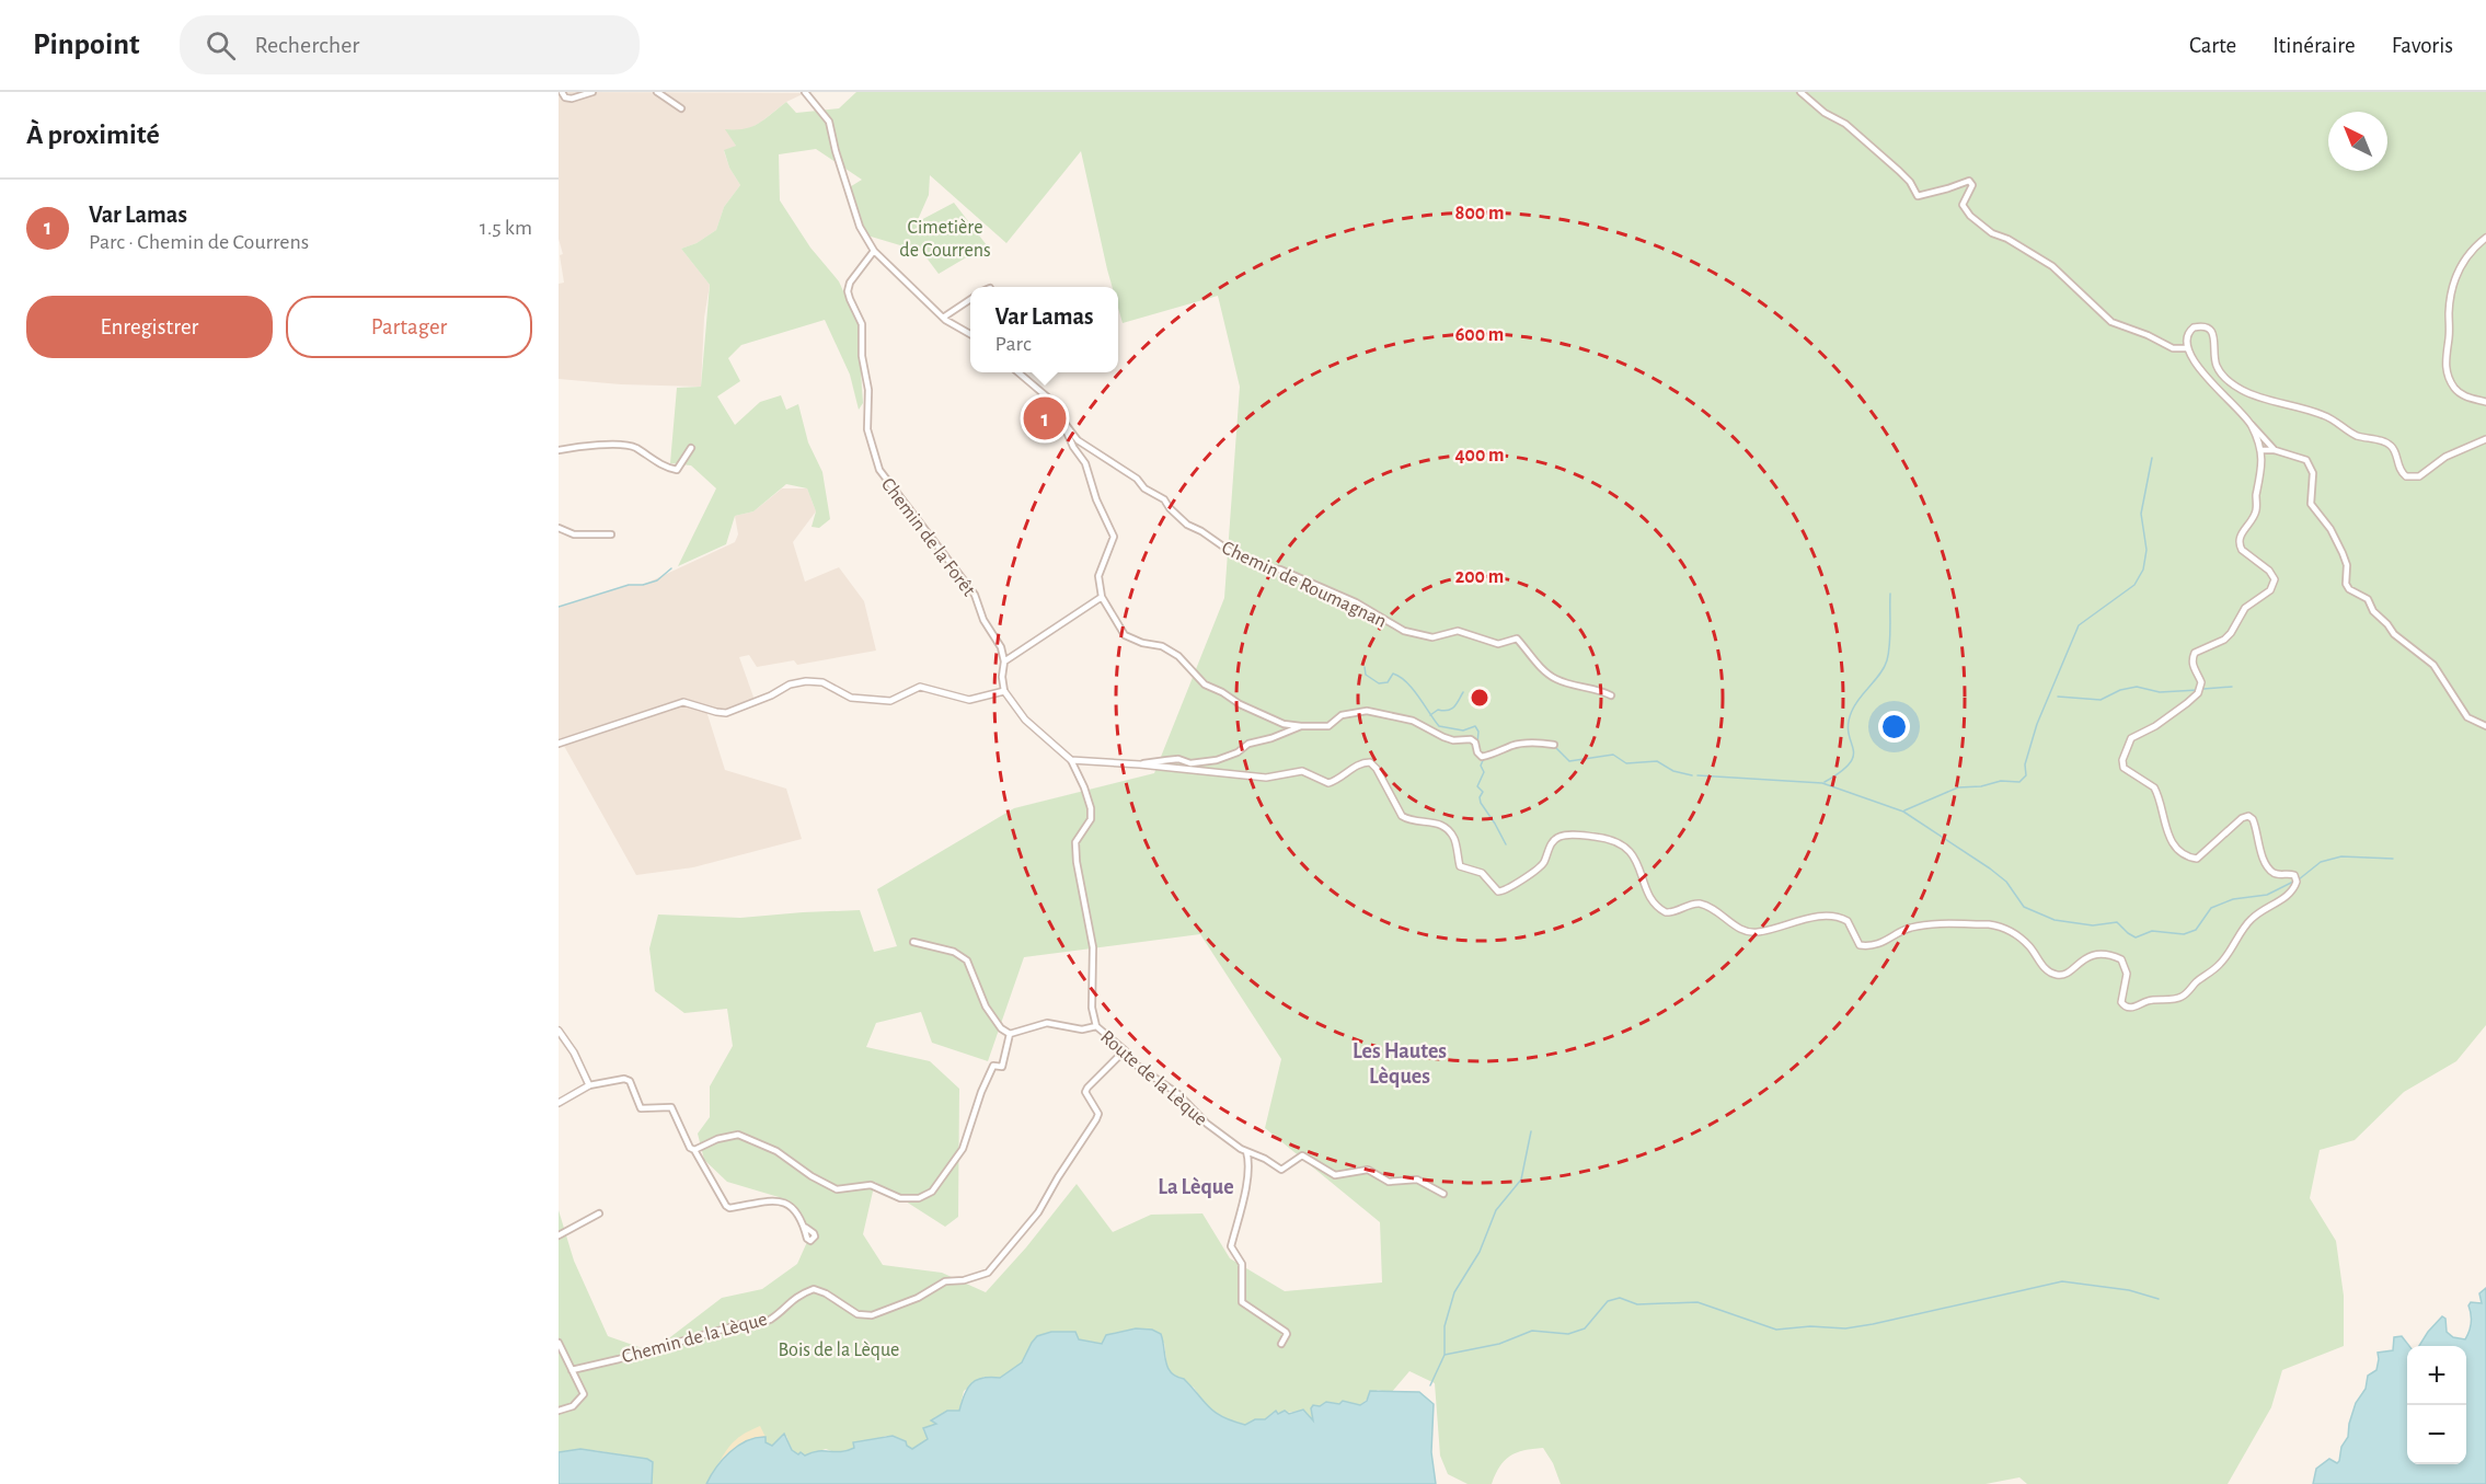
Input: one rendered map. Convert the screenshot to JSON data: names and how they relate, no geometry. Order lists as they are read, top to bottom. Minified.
{"streets":{"street":["Chemin de la Forêt","Chemin de Roumagnan","Route de la Lèque","Chemin de la Lèque"]},"crossings":[["Route de la Lèque","Chemin de la Lèque"]],"districts":["Les Hautes Lèques","La Lèque"],"parks":["Cimetière de Courrens","Bois de la Lèque"],"north":"top left","page":{"header":"Pinpoint","search":"Rechercher","nav":["Carte","Itinéraire","Favoris"],"heading":"À proximité","list":[{"mark":"1","name":"Var Lamas","note":"Parc · Chemin de Courrens","value":"1.5 km"}],"buttons":["Enregistrer","Partager"],"popup":["Var Lamas","Parc"],"pins":"1","map_buttons":["+","−"]},"rings":["800 m","600 m","400 m","200 m"]}
